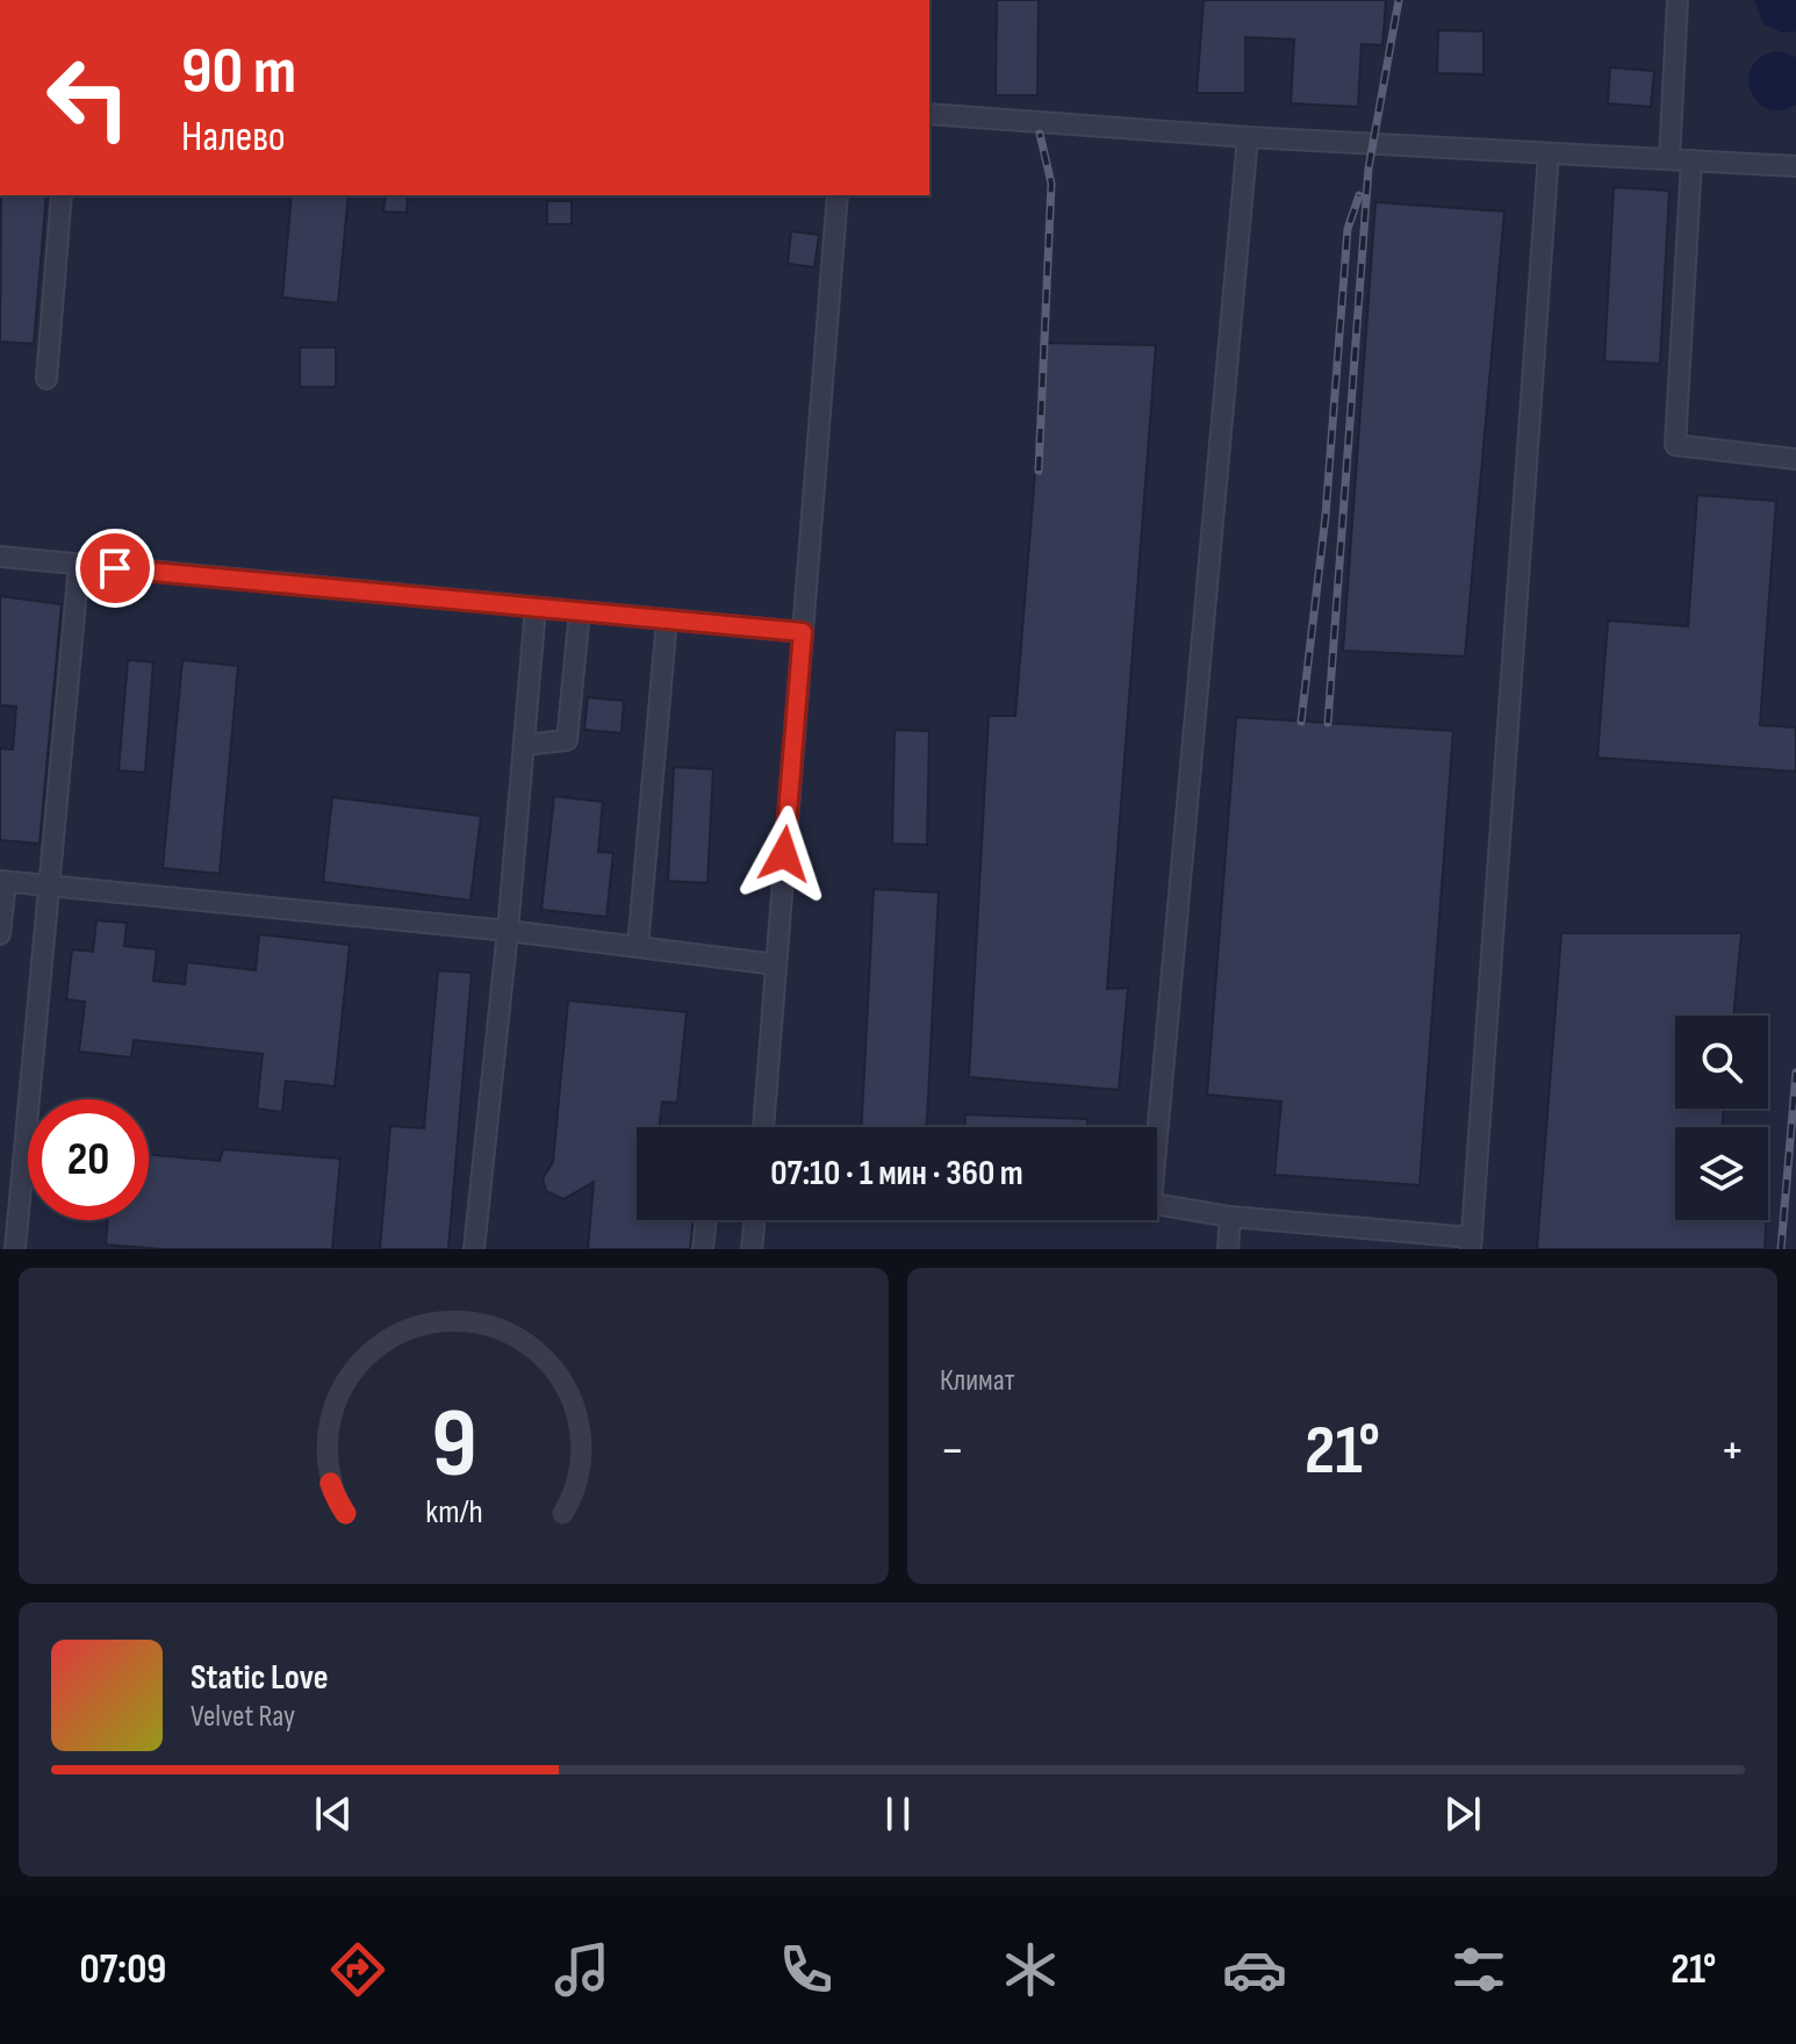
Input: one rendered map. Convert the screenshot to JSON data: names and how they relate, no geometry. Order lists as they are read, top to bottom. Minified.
{"page":{"turn":["90 m","Налево"],"limit":"20","trip":"07:10 · 1 мин · 360 m","tile":"Климат","heat":["−","21°","+"],"song":["Static Love","Velvet Ray"],"tabs":["07:09","21°"],"gauge":["9","km/h"]}}
